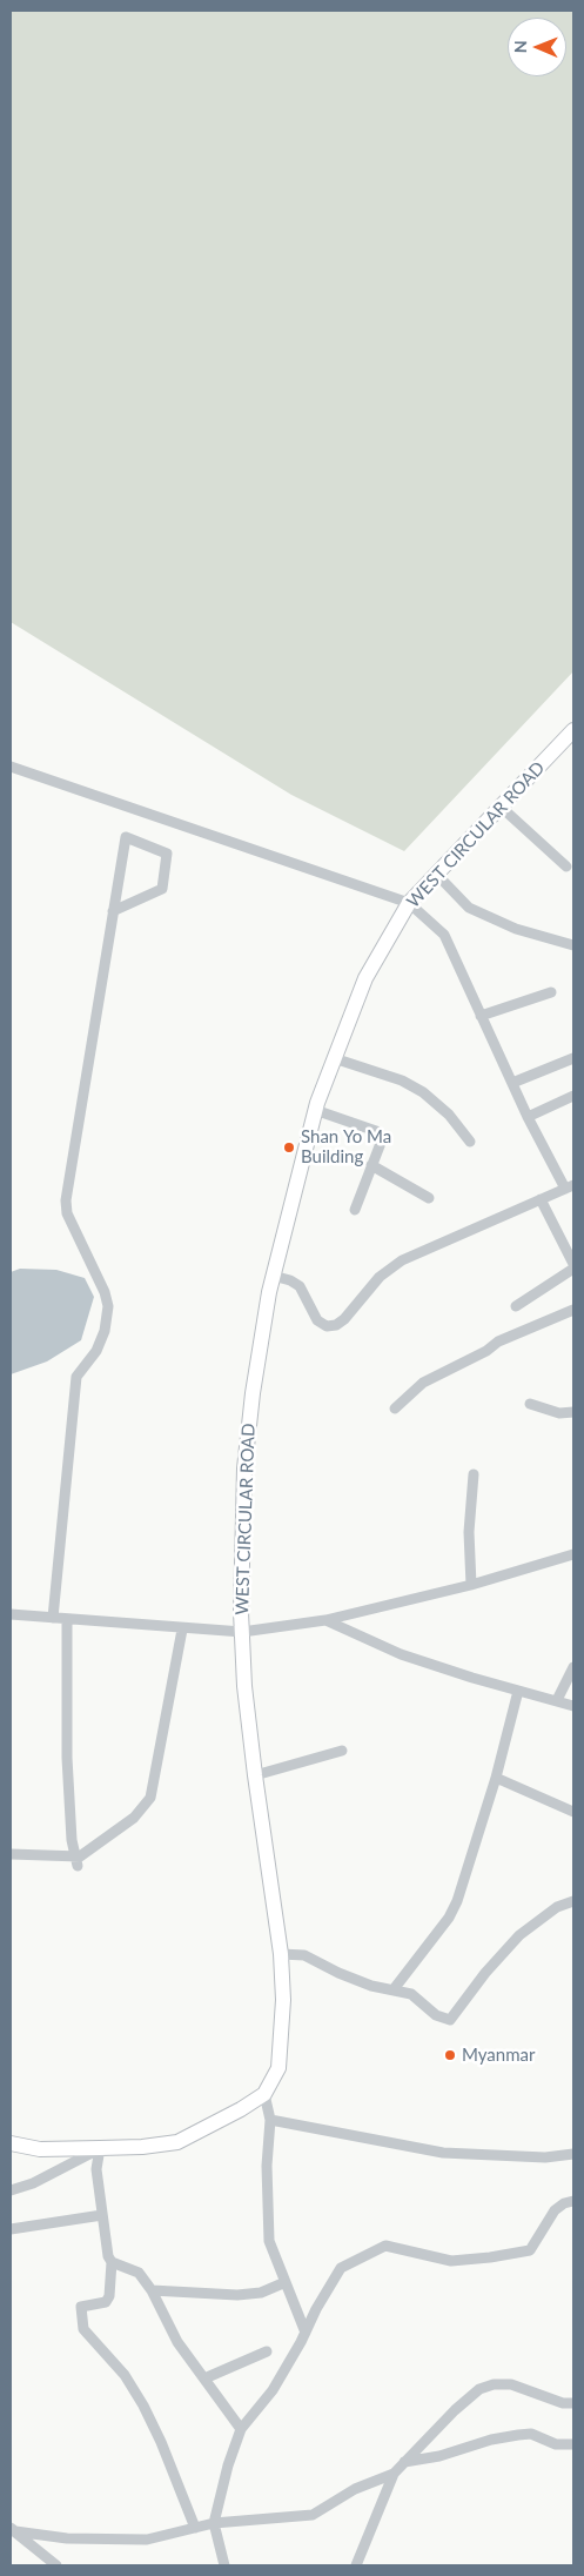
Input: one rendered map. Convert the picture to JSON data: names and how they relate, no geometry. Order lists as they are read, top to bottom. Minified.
{"streets":{"street":["WEST CIRCULAR ROAD"]},"places":["Shan Yo Ma Building","Myanmar"],"north":"left"}
